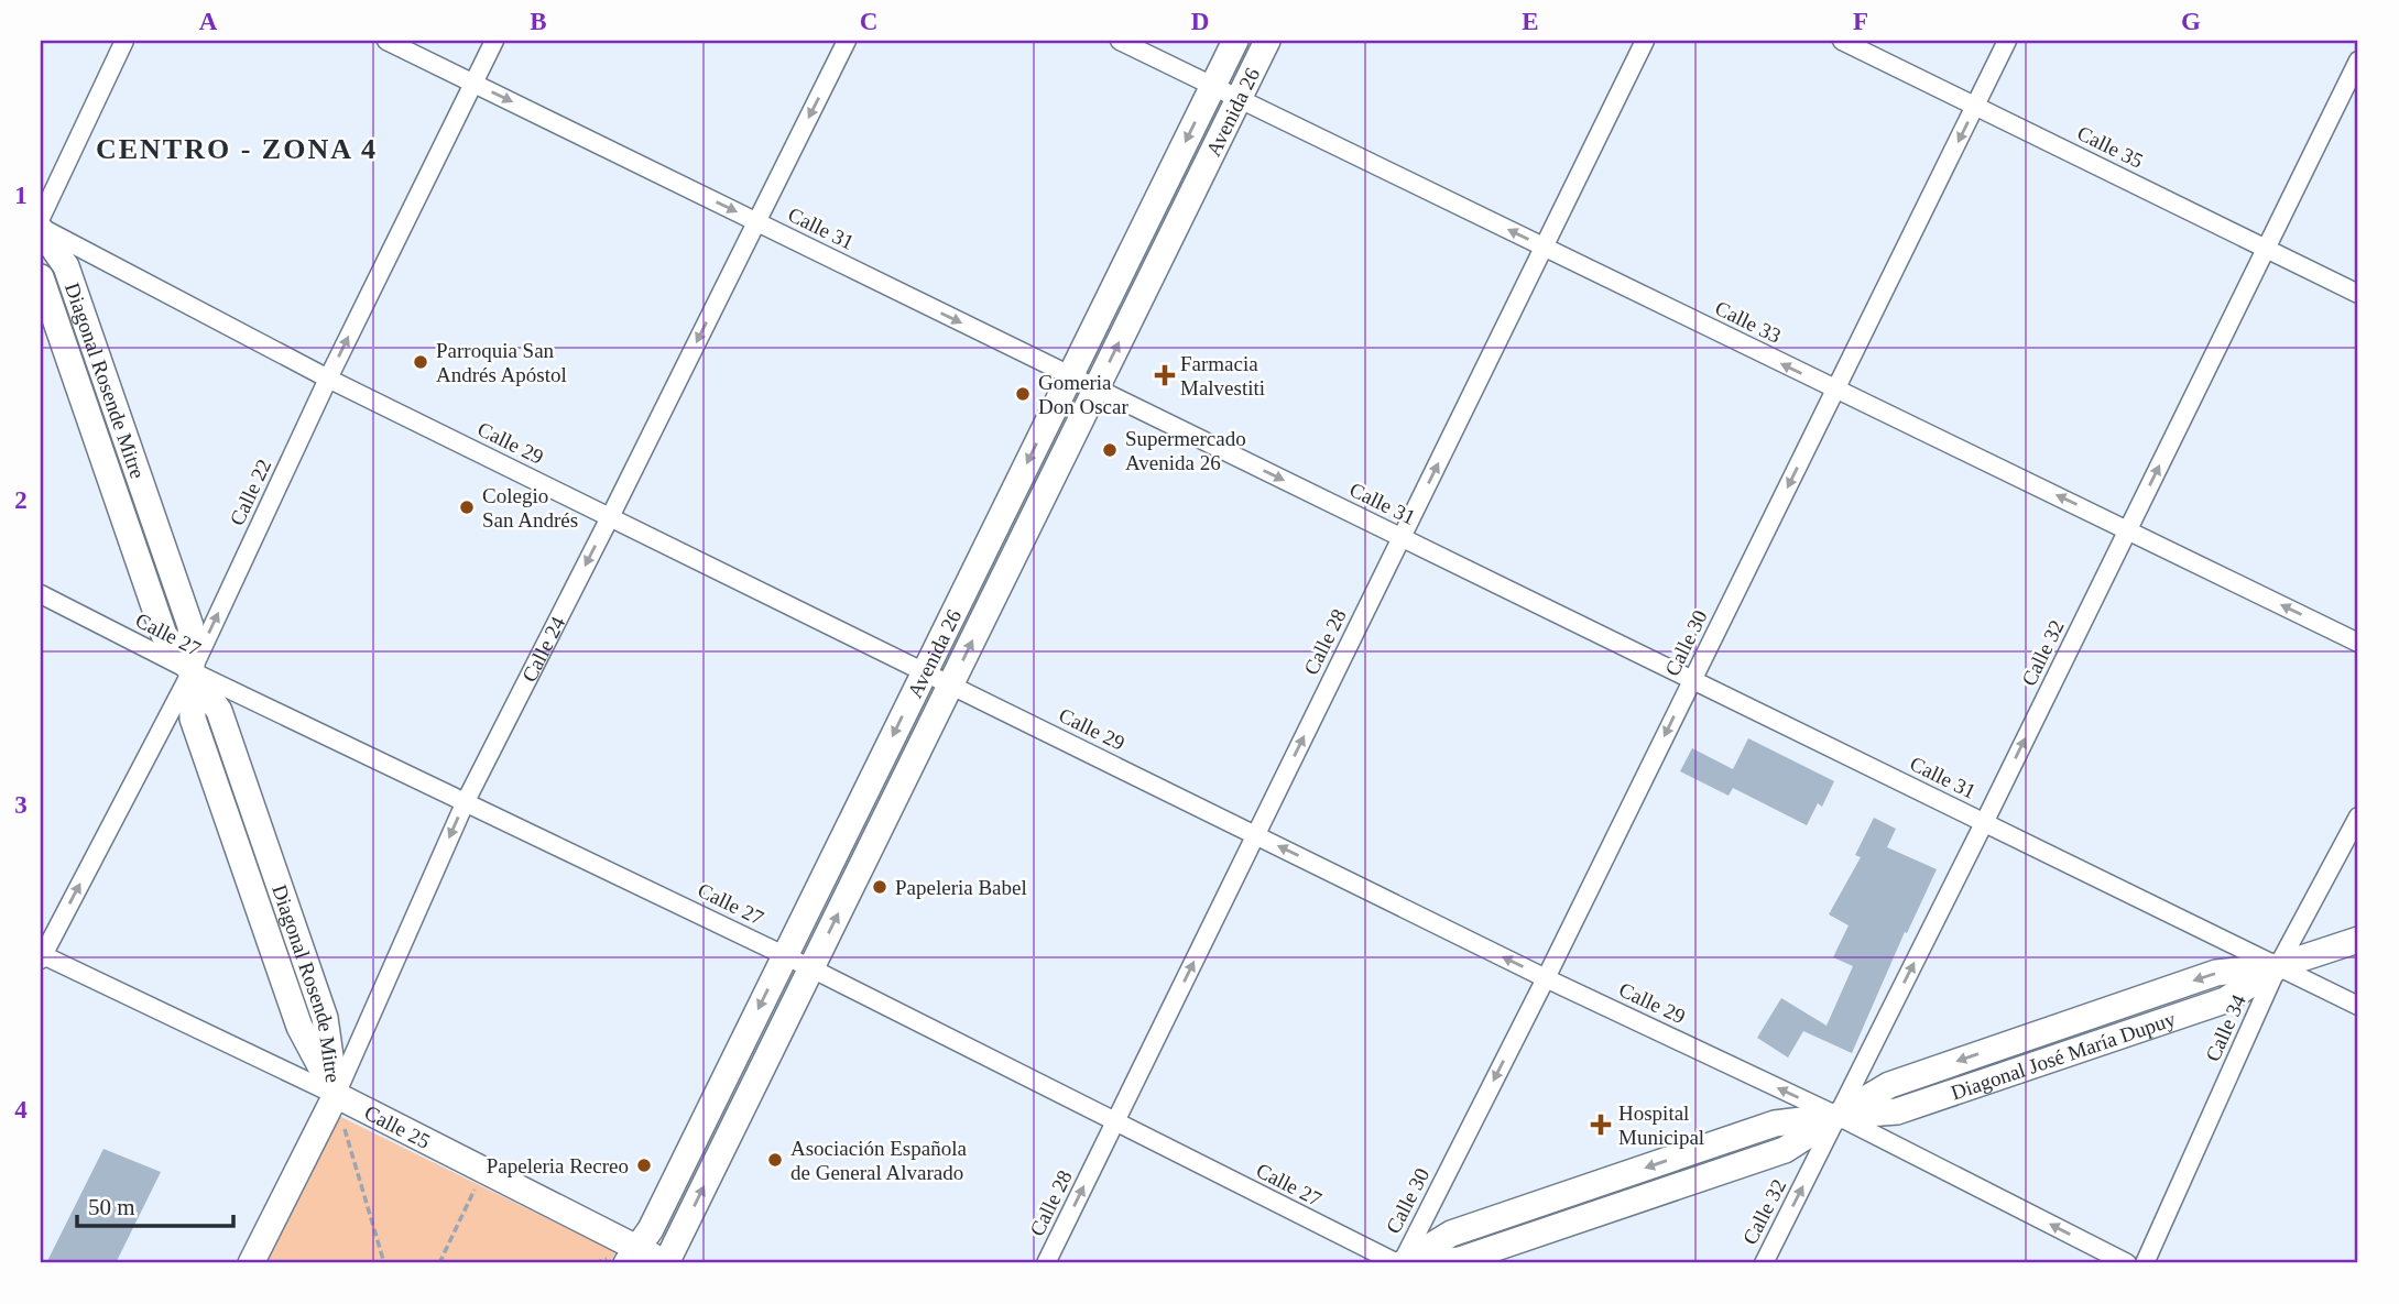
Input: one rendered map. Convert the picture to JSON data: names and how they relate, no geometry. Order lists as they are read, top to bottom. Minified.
{"streets":{"main road":["Avenida 26","Diagonal Rosende Mitre","Calle 24","Diagonal José María Dupuy","Calle 25"],"street":["Calle 35","Calle 31","Calle 33","Calle 29","Calle 22","Calle 27","Calle 28","Calle 30","Calle 32","Calle 34"]},"crossings":[["Avenida 26","Calle 31"],["Avenida 26","Calle 33"],["Avenida 26","Calle 29"],["Avenida 26","Calle 27"],["Avenida 26","Calle 25"],["Calle 35","Calle 30"],["Calle 35","Calle 32"],["Calle 31","Calle 22"],["Calle 31","Calle 28"],["Calle 31","Calle 30"],["Calle 31","Calle 24"],["Calle 31","Calle 32"],["Calle 31","Calle 34"],["Calle 31","Diagonal José María Dupuy"],["Calle 33","Calle 28"],["Calle 33","Calle 30"],["Calle 33","Calle 32"],["Diagonal Rosende Mitre","Calle 29"],["Diagonal Rosende Mitre","Calle 22"],["Diagonal Rosende Mitre","Calle 27"],["Diagonal Rosende Mitre","Calle 24"],["Diagonal Rosende Mitre","Calle 25"],["Calle 29","Calle 22"],["Calle 29","Calle 28"],["Calle 29","Calle 30"],["Calle 29","Calle 24"],["Calle 29","Calle 32"],["Calle 29","Diagonal José María Dupuy"],["Calle 22","Calle 27"],["Calle 22","Calle 25"],["Calle 27","Calle 28"],["Calle 27","Calle 30"],["Calle 27","Calle 24"],["Calle 27","Diagonal José María Dupuy"],["Calle 30","Diagonal José María Dupuy"],["Calle 24","Calle 25"],["Calle 32","Diagonal José María Dupuy"],["Calle 34","Diagonal José María Dupuy"]],"one_way":["Calle 31","Calle 33","Calle 29","Calle 22","Calle 28","Calle 30","Calle 24","Calle 32"],"districts":["CENTRO - ZONA 4"],"places":{"other":["Parroquia San Andrés Apóstol","Gomeria Don Oscar","Supermercado Avenida 26","Colegio San Andrés","Papeleria Babel","Asociación Española de General Alvarado","Papeleria Recreo"],"health":["Farmacia Malvestiti","Hospital Municipal"]},"scale_bar":"50 m","grid":{"columns":["A","B","C","D","E","F","G"],"rows":["1","2","3","4"]}}
